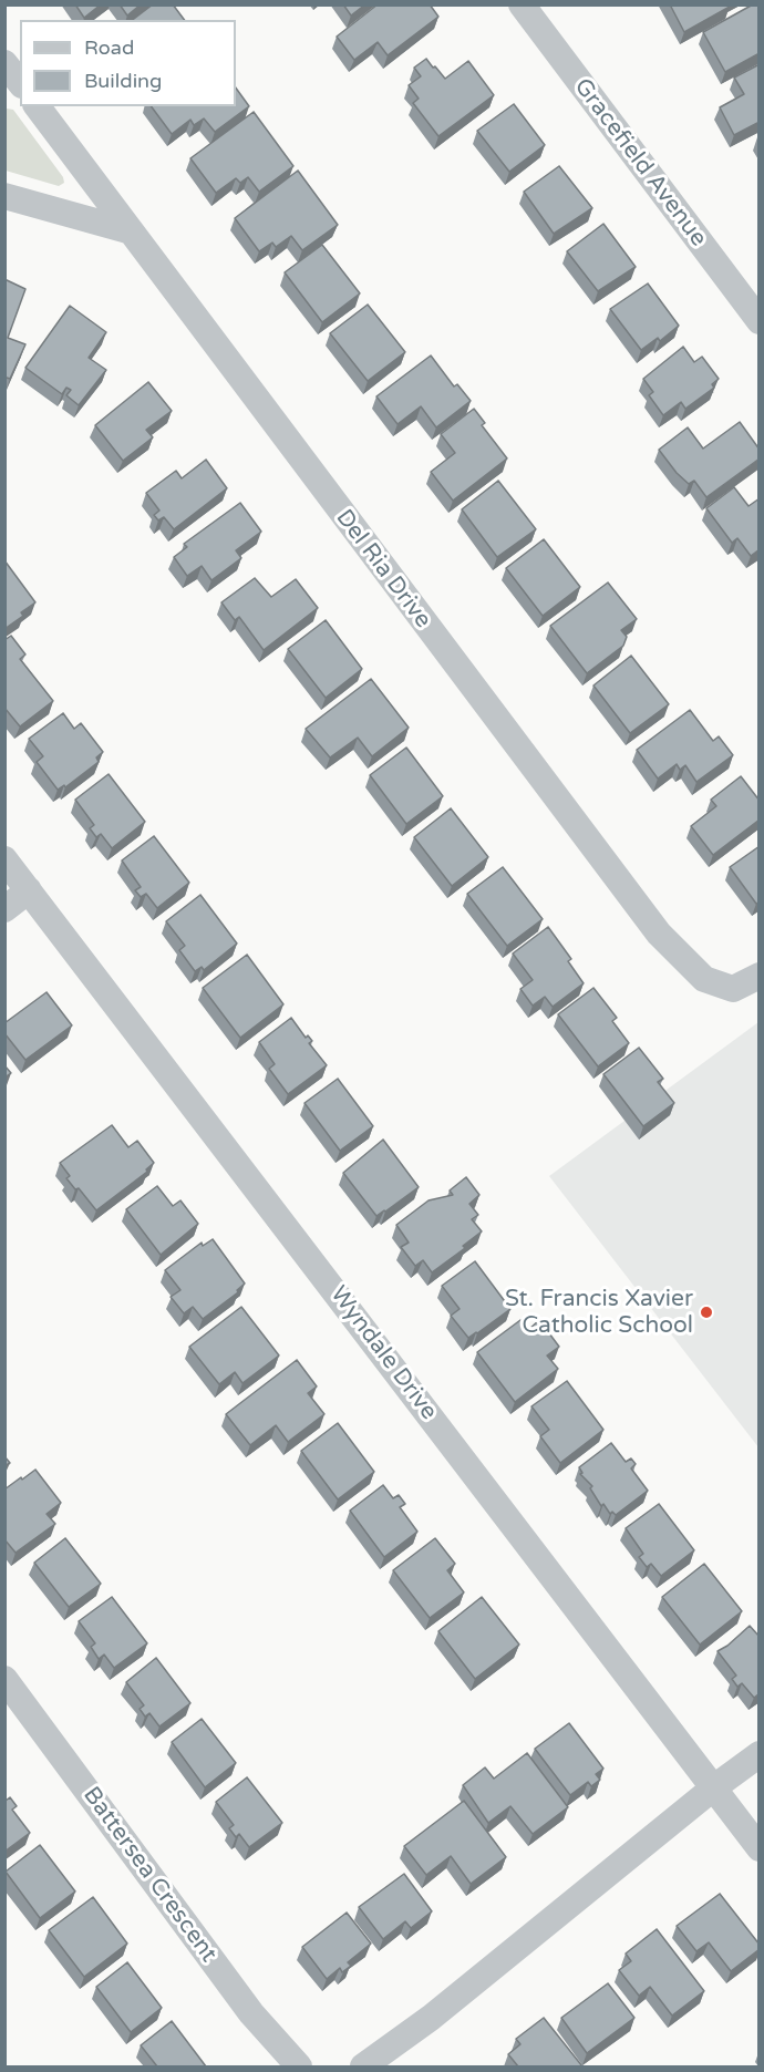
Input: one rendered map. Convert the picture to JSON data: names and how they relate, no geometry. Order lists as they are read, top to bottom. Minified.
{"streets":{"street":["Gracefield Avenue","Del Ria Drive","Wyndale Drive","Battersea Crescent"]},"places":["St. Francis Xavier Catholic School"],"legend":["Road","Building"]}
